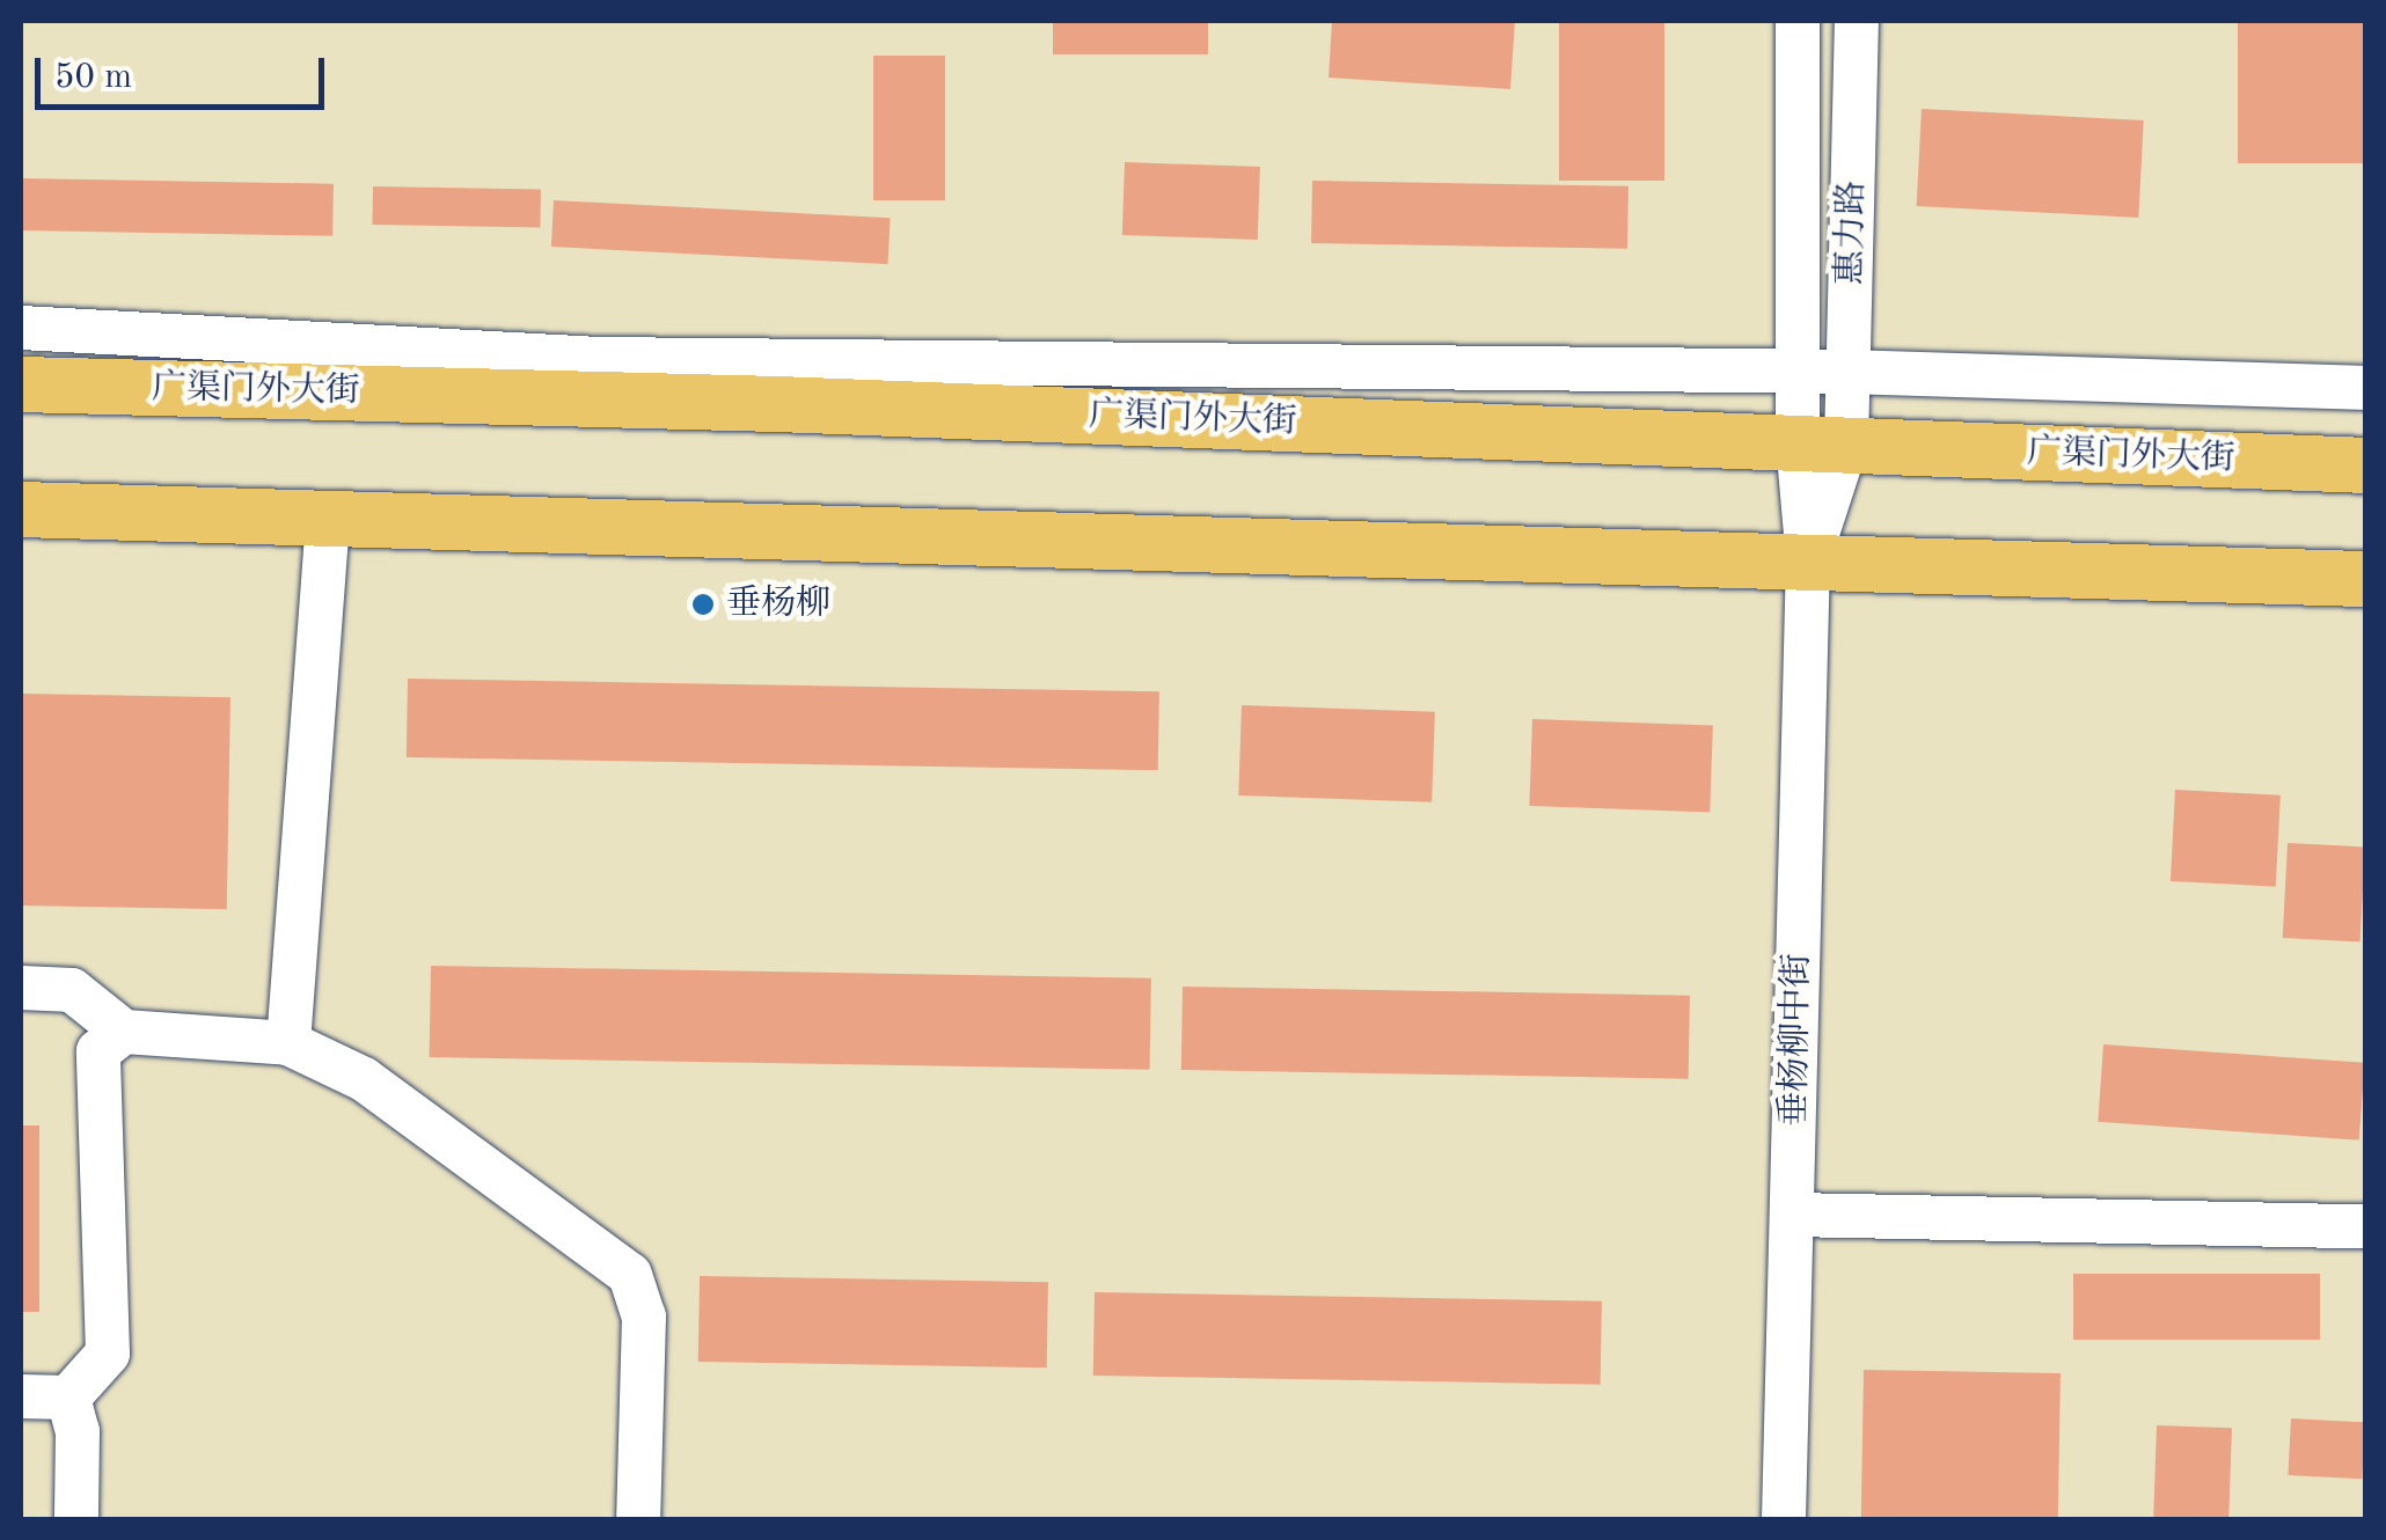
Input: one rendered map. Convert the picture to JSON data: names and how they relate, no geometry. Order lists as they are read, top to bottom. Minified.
{"streets":{"main road":["广渠门外大街"],"street":["惠力路","垂杨柳中街"]},"crossings":[["惠力路","广渠门外大街"],["惠力路","垂杨柳中街"],["广渠门外大街","垂杨柳中街"]],"places":["垂杨柳"],"scale_bar":"50 m"}
